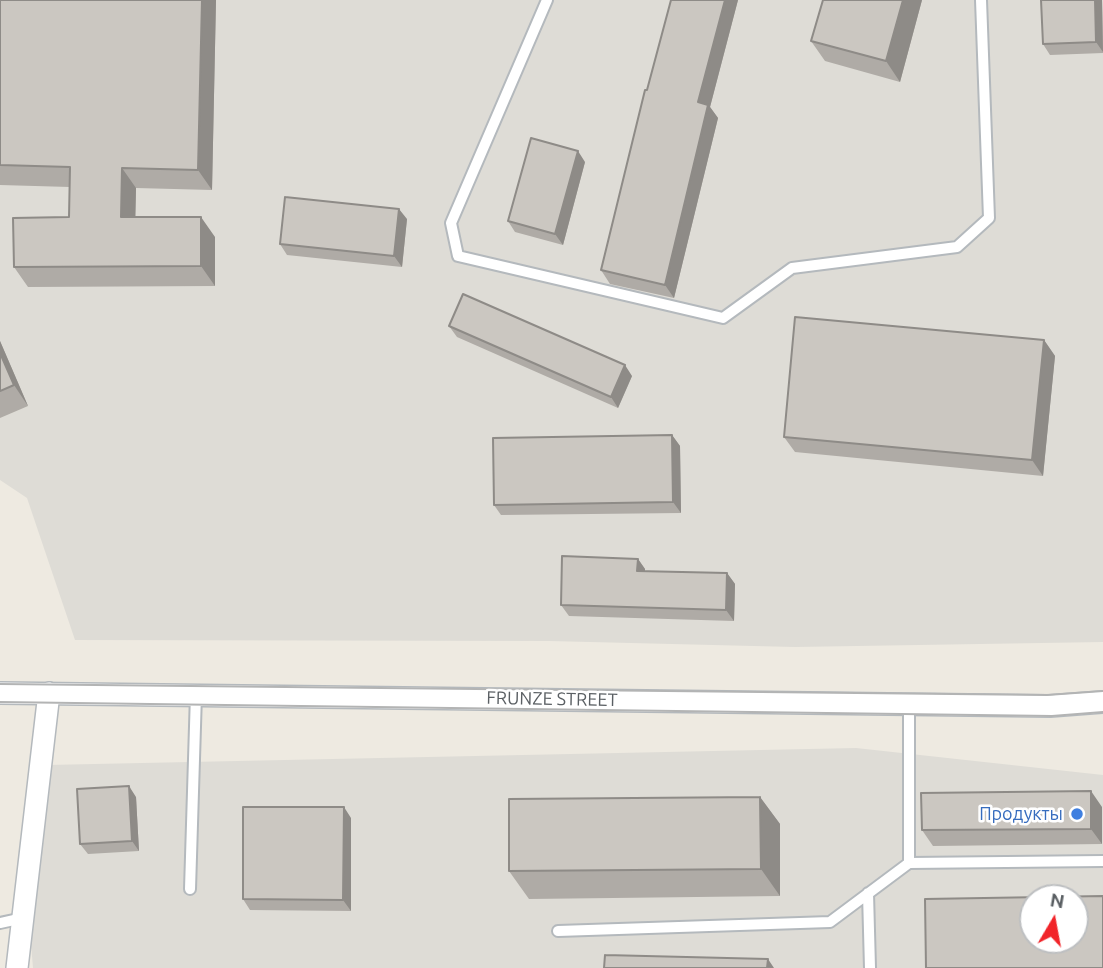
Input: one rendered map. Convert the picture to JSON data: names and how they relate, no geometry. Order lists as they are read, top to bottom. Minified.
{"streets":{"street":["FRUNZE STREET"]},"places":["Продукты"],"north":"top"}
